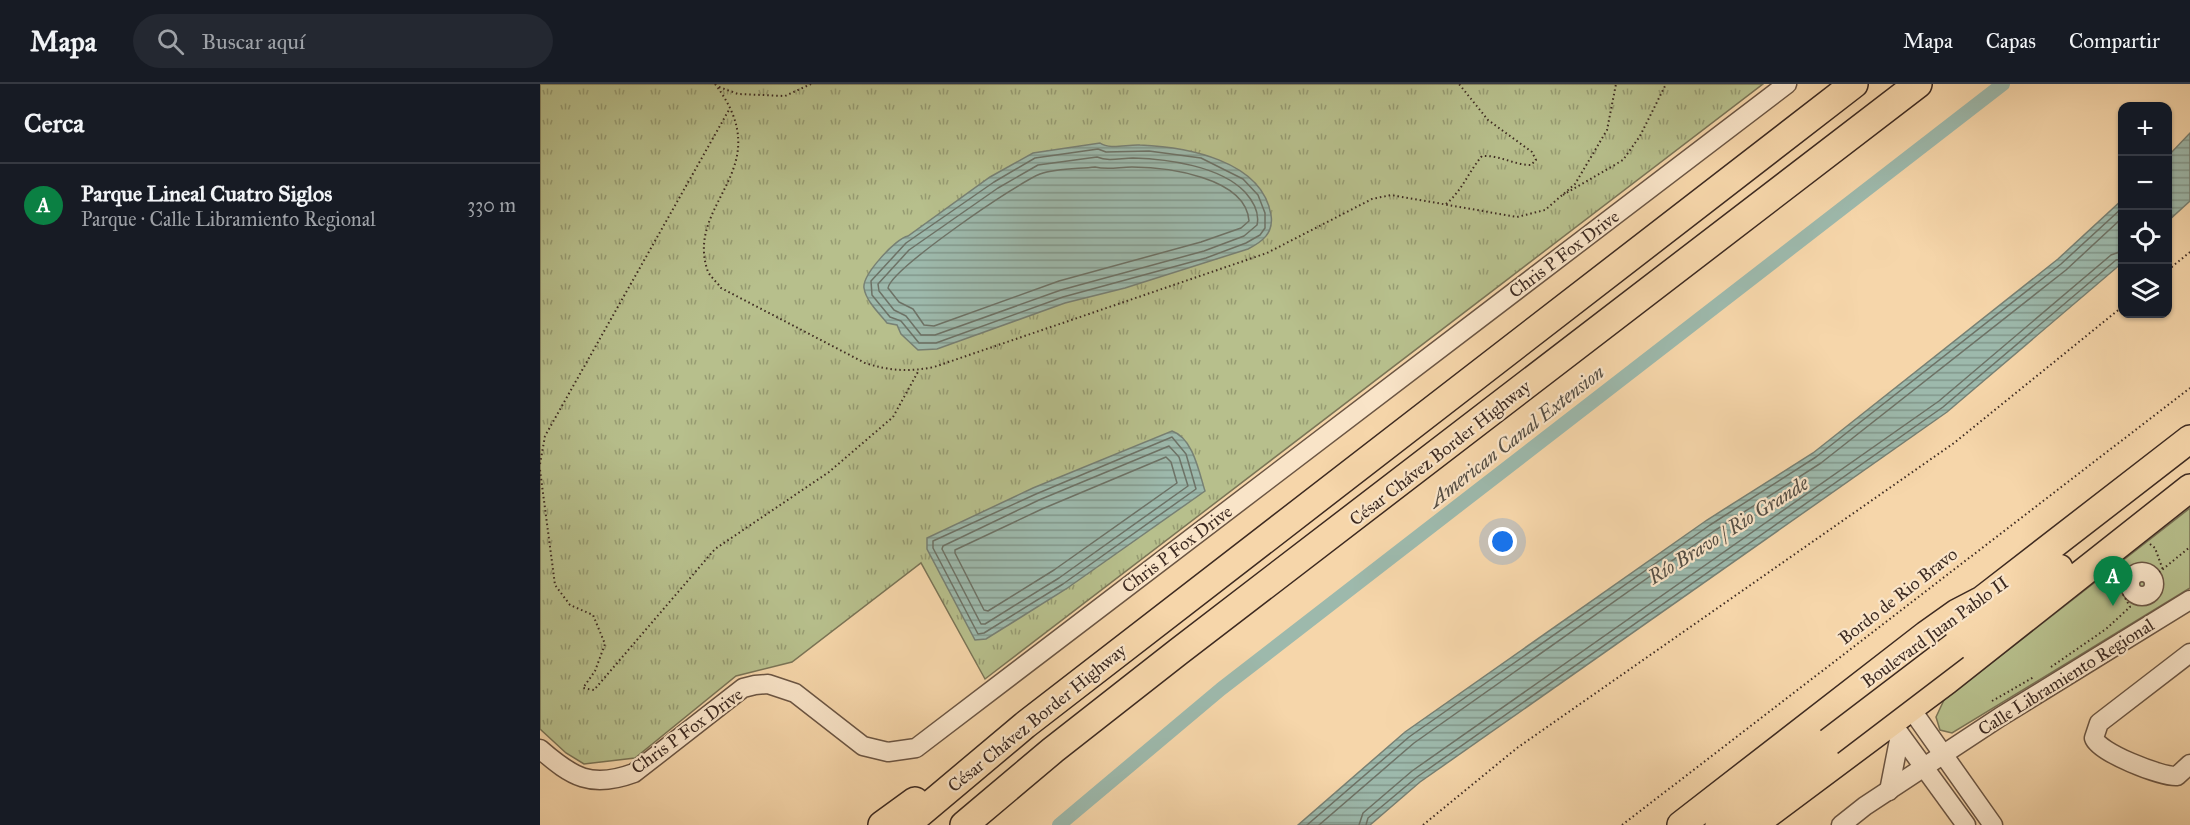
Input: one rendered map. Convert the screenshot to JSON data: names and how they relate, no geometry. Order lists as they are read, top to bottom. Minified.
{"streets":{"highway":["César Chávez Border Highway","Boulevard Juan Pablo II"],"street":["Chris P Fox Drive","Calle Libramiento Regional"],"path":["Bordo de Rio Bravo"]},"water":["American Canal Extension","Río Bravo / Rio Grande"],"page":{"header":"Mapa","search":"Buscar aquí","nav":["Mapa","Capas","Compartir"],"heading":"Cerca","map_buttons":["+","−"],"list":[{"mark":"A","name":"Parque Lineal Cuatro Siglos","note":"Parque · Calle Libramiento Regional","value":"330 m"}],"pins":"A"}}
